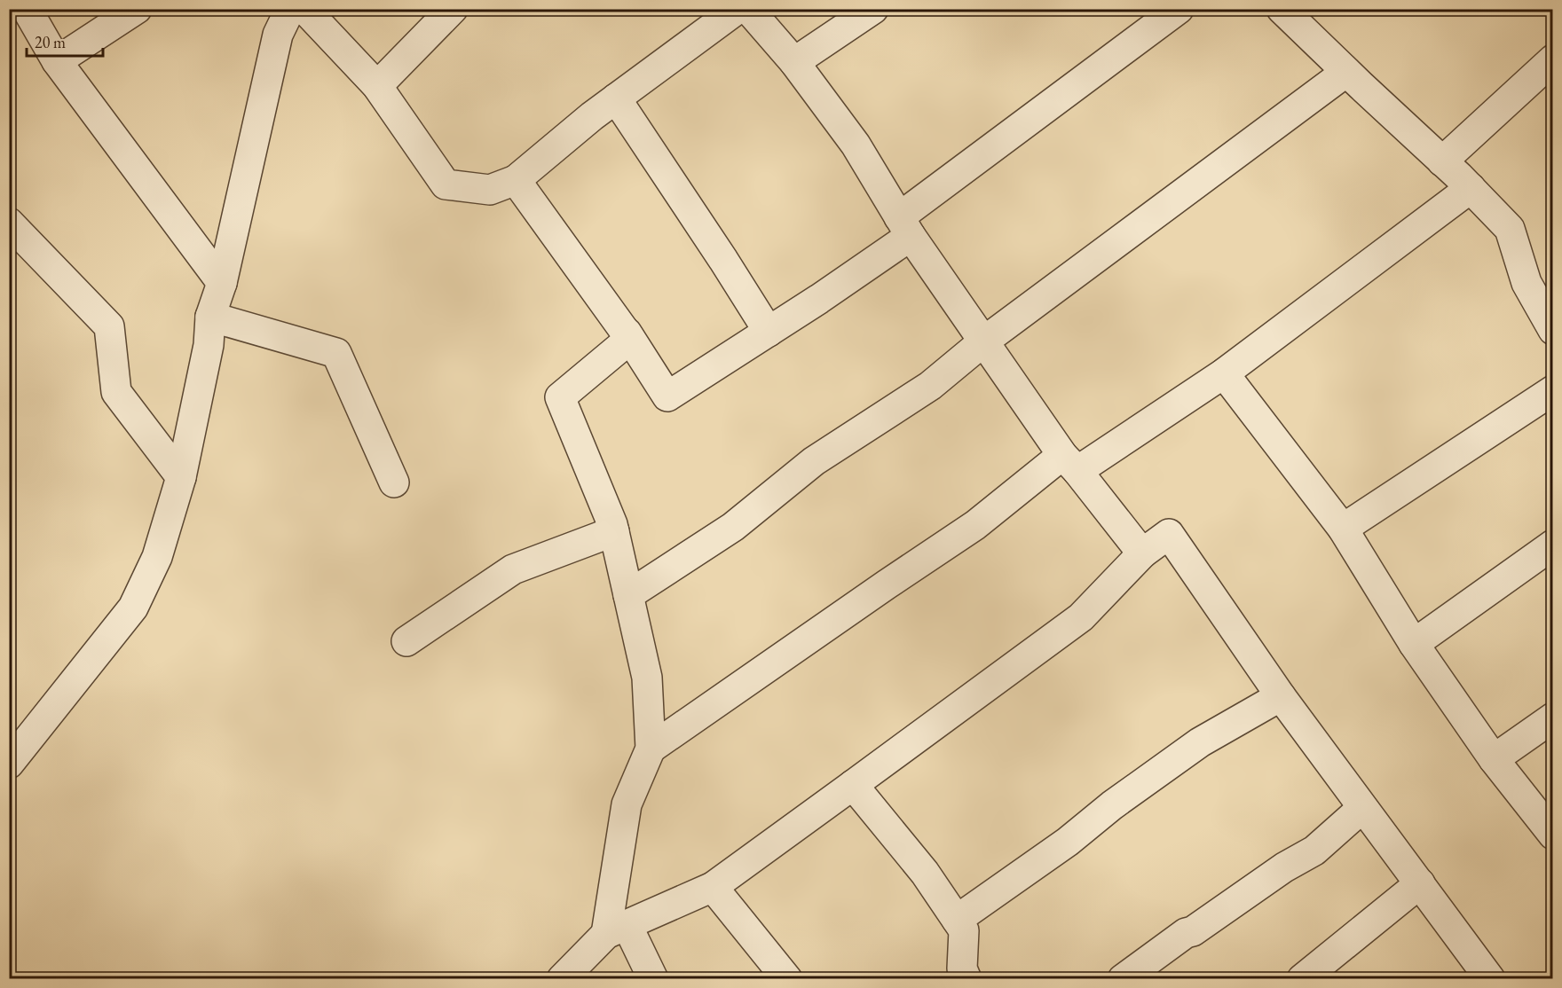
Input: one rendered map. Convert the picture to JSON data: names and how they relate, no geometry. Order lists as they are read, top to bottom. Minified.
{"scale_bar":"20 m"}
